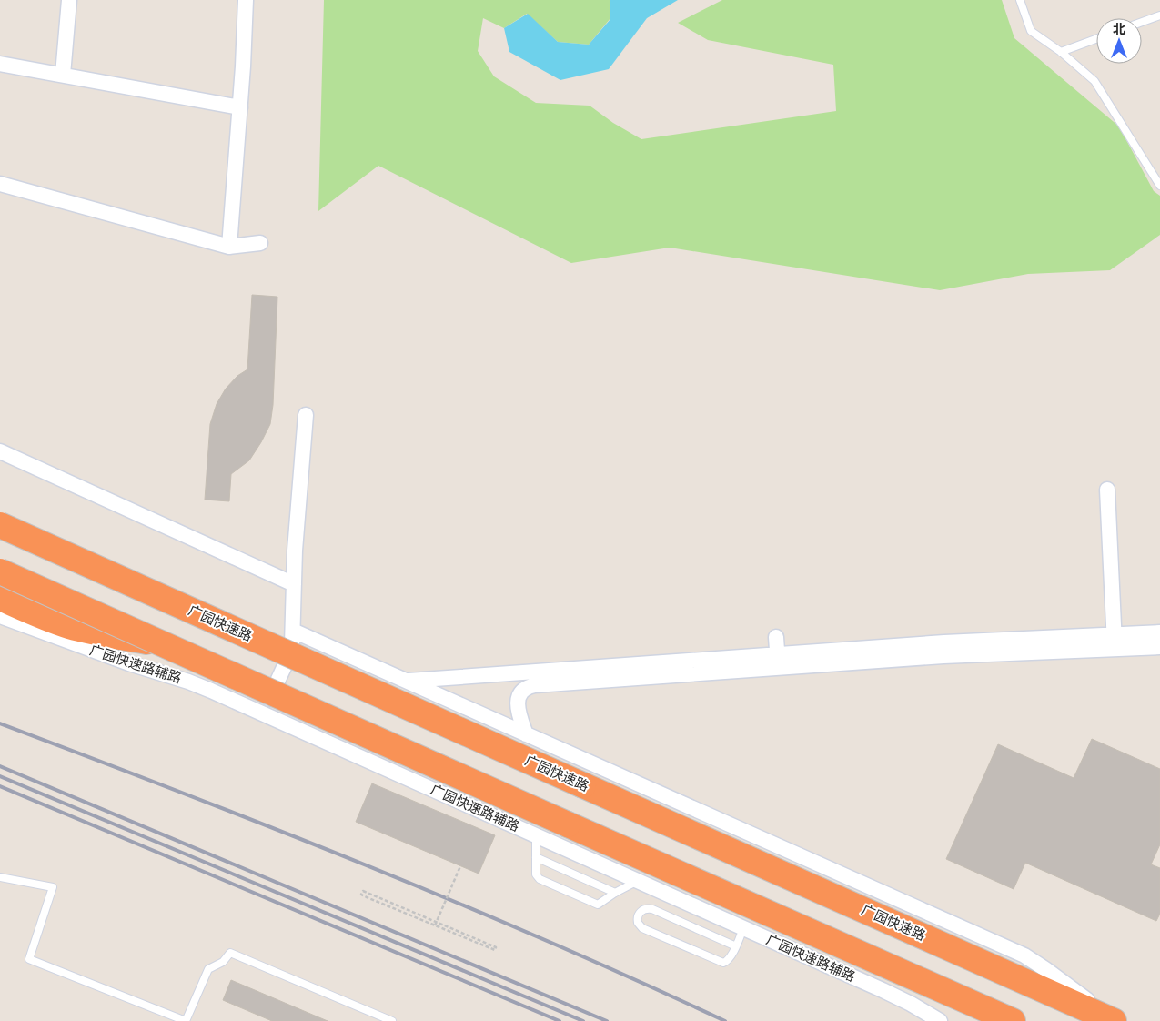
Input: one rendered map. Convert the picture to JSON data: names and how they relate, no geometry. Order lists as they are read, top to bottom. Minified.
{"streets":{"highway":["广园快速路"],"street":["广园快速路辅路"]},"north":"top"}
